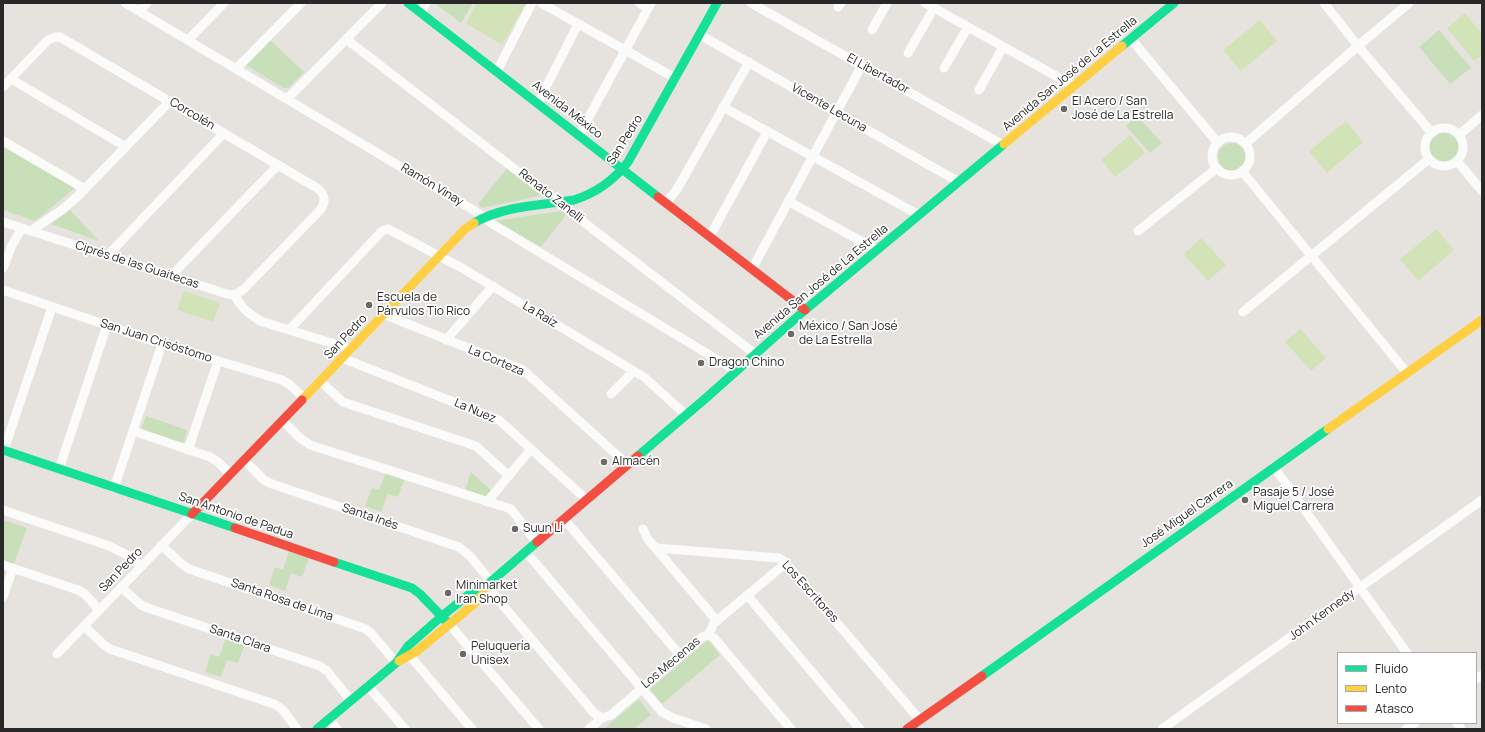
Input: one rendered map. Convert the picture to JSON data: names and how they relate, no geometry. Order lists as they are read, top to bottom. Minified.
{"streets":{"street":["El Libertador","Avenida San José de La Estrella","Vicente Lecuna","Avenida México","Corcolén","San Pedro","Ramón Vinay","Renato Zanelli","Ciprés de las Guaitecas","La Raíz","San Juan Crisóstomo","La Corteza","La Nuez","José Miguel Carrera","San Antonio de Padua","Santa Inés","Los Escritores","Santa Rosa de Lima","John Kennedy","Santa Clara","Los Mecenas"]},"crossings":[["El Libertador","Avenida San José de La Estrella"],["Avenida San José de La Estrella","Vicente Lecuna"],["Avenida San José de La Estrella","Avenida México"],["Avenida San José de La Estrella","Ramón Vinay"],["Avenida San José de La Estrella","Renato Zanelli"],["Avenida San José de La Estrella","La Raíz"],["Avenida San José de La Estrella","La Corteza"],["Avenida San José de La Estrella","La Nuez"],["Avenida San José de La Estrella","San Antonio de Padua"],["Avenida San José de La Estrella","Santa Inés"],["Avenida San José de La Estrella","Santa Rosa de Lima"],["Avenida San José de La Estrella","Santa Clara"],["Vicente Lecuna","San Pedro"],["Avenida México","San Pedro"],["Corcolén","Ciprés de las Guaitecas"],["San Pedro","Ramón Vinay"],["San Pedro","Renato Zanelli"],["San Pedro","La Raíz"],["San Pedro","San Juan Crisóstomo"],["San Pedro","La Corteza"],["San Pedro","La Nuez"],["San Pedro","San Antonio de Padua"],["San Pedro","Santa Inés"],["San Pedro","Santa Rosa de Lima"],["San Pedro","Santa Clara"],["José Miguel Carrera","Los Escritores"],["Santa Inés","Los Mecenas"],["Los Escritores","Los Mecenas"]],"places":["El Acero / San José de La Estrella","Escuela de Párvulos Tio Rico","México / San José de La Estrella","Dragon Chino","Almacén","Pasaje 5 / José Miguel Carrera","Suun Li","Minimarket Iran Shop","Peluquería Unisex"],"legend":["Fluido","Lento","Atasco"]}
